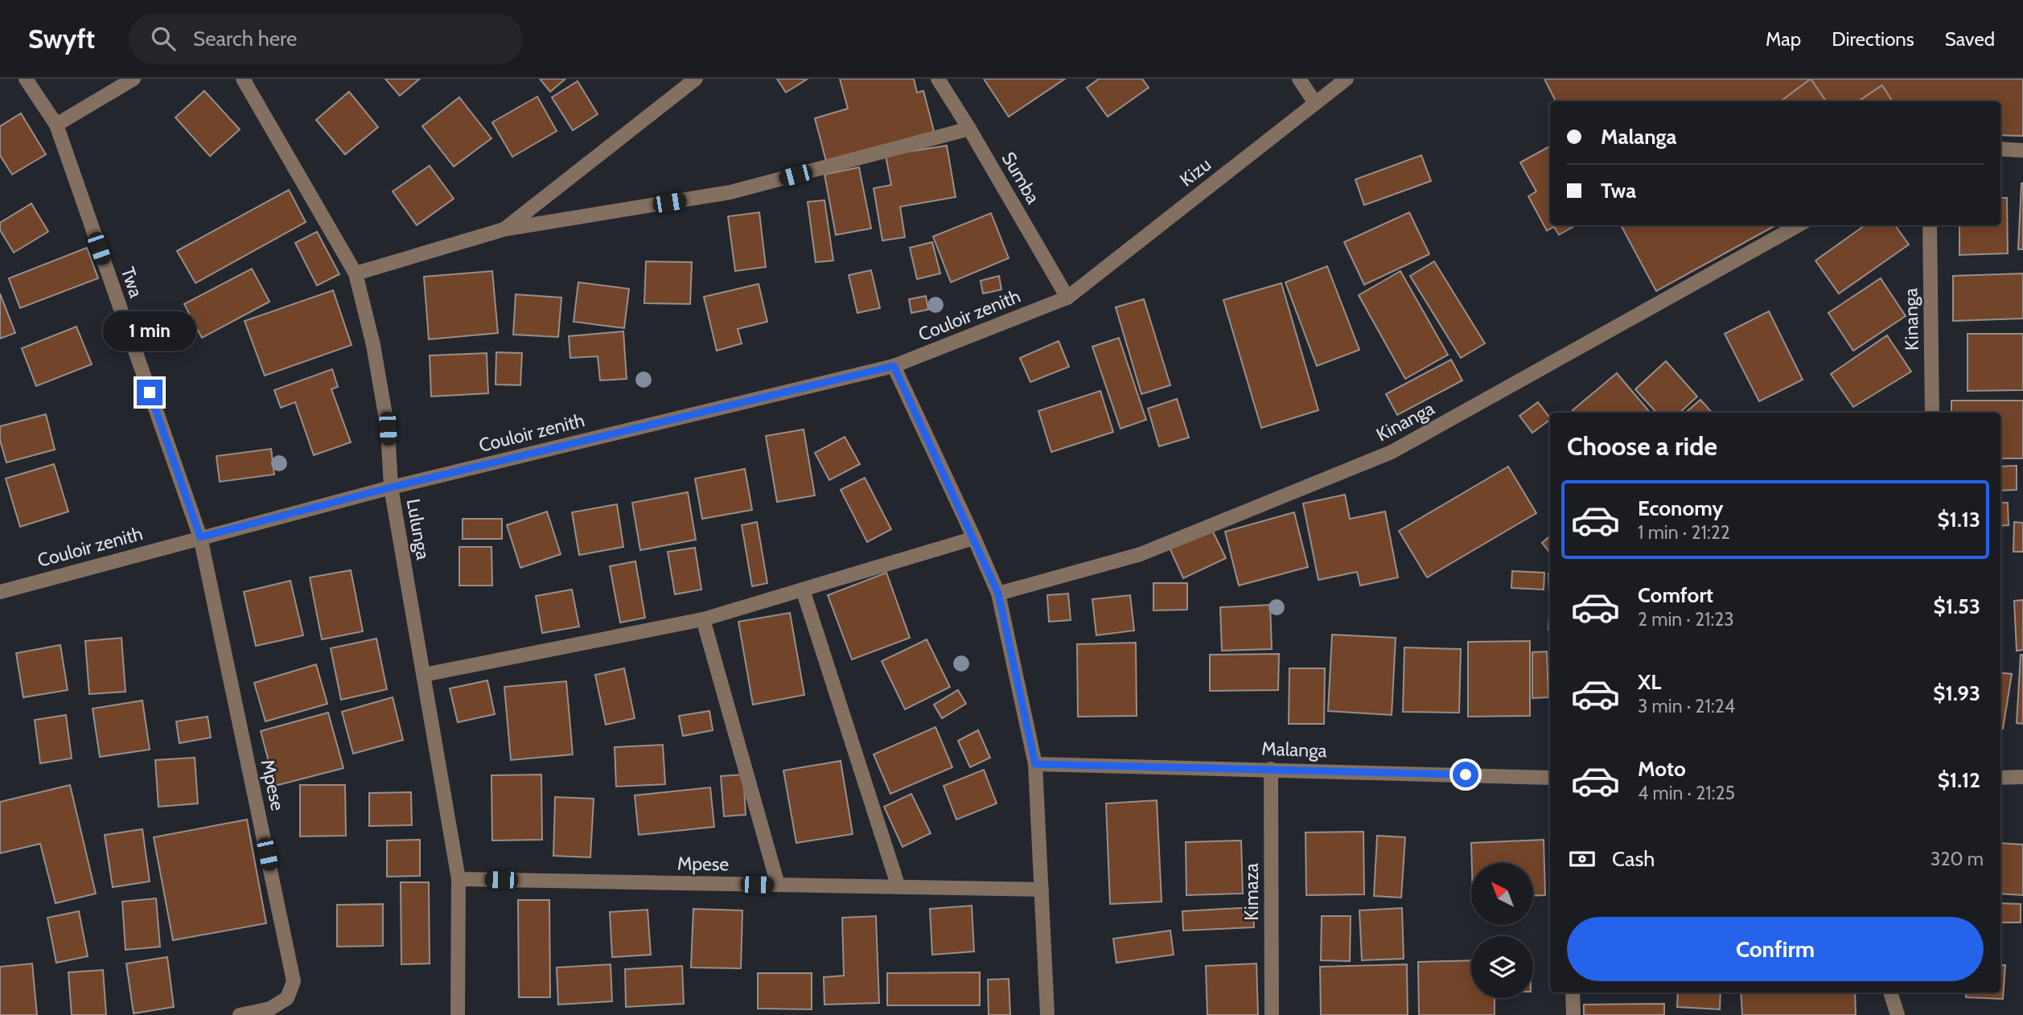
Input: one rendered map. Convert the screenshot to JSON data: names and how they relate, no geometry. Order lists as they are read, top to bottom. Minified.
{"streets":{"street":["Kizu","Sumba","Twa","Couloir zenith","Kinanga","Lulunga","Malanga","Mpese","Kimaza"]},"crossings":[["Kizu","Sumba"],["Kizu","Couloir zenith"],["Sumba","Couloir zenith"],["Twa","Couloir zenith"],["Twa","Mpese"],["Couloir zenith","Lulunga"],["Couloir zenith","Mpese"],["Lulunga","Mpese"],["Malanga","Kimaza"]],"north":"top left","page":{"header":"Swyft","search":"Search here","nav":["Map","Directions","Saved"],"banner":["Malanga","Twa"],"bubble":"1 min","heading":"Choose a ride","list":[{"name":"Economy","note":"1 min · 21:22","value":"$1.13"},{"name":"Comfort","note":"2 min · 21:23","value":"$1.53"},{"name":"XL","note":"3 min · 21:24","value":"$1.93"},{"name":"Moto","note":"4 min · 21:25","value":"$1.12"}],"pay":["Cash","320 m"],"buttons":"Confirm"}}
